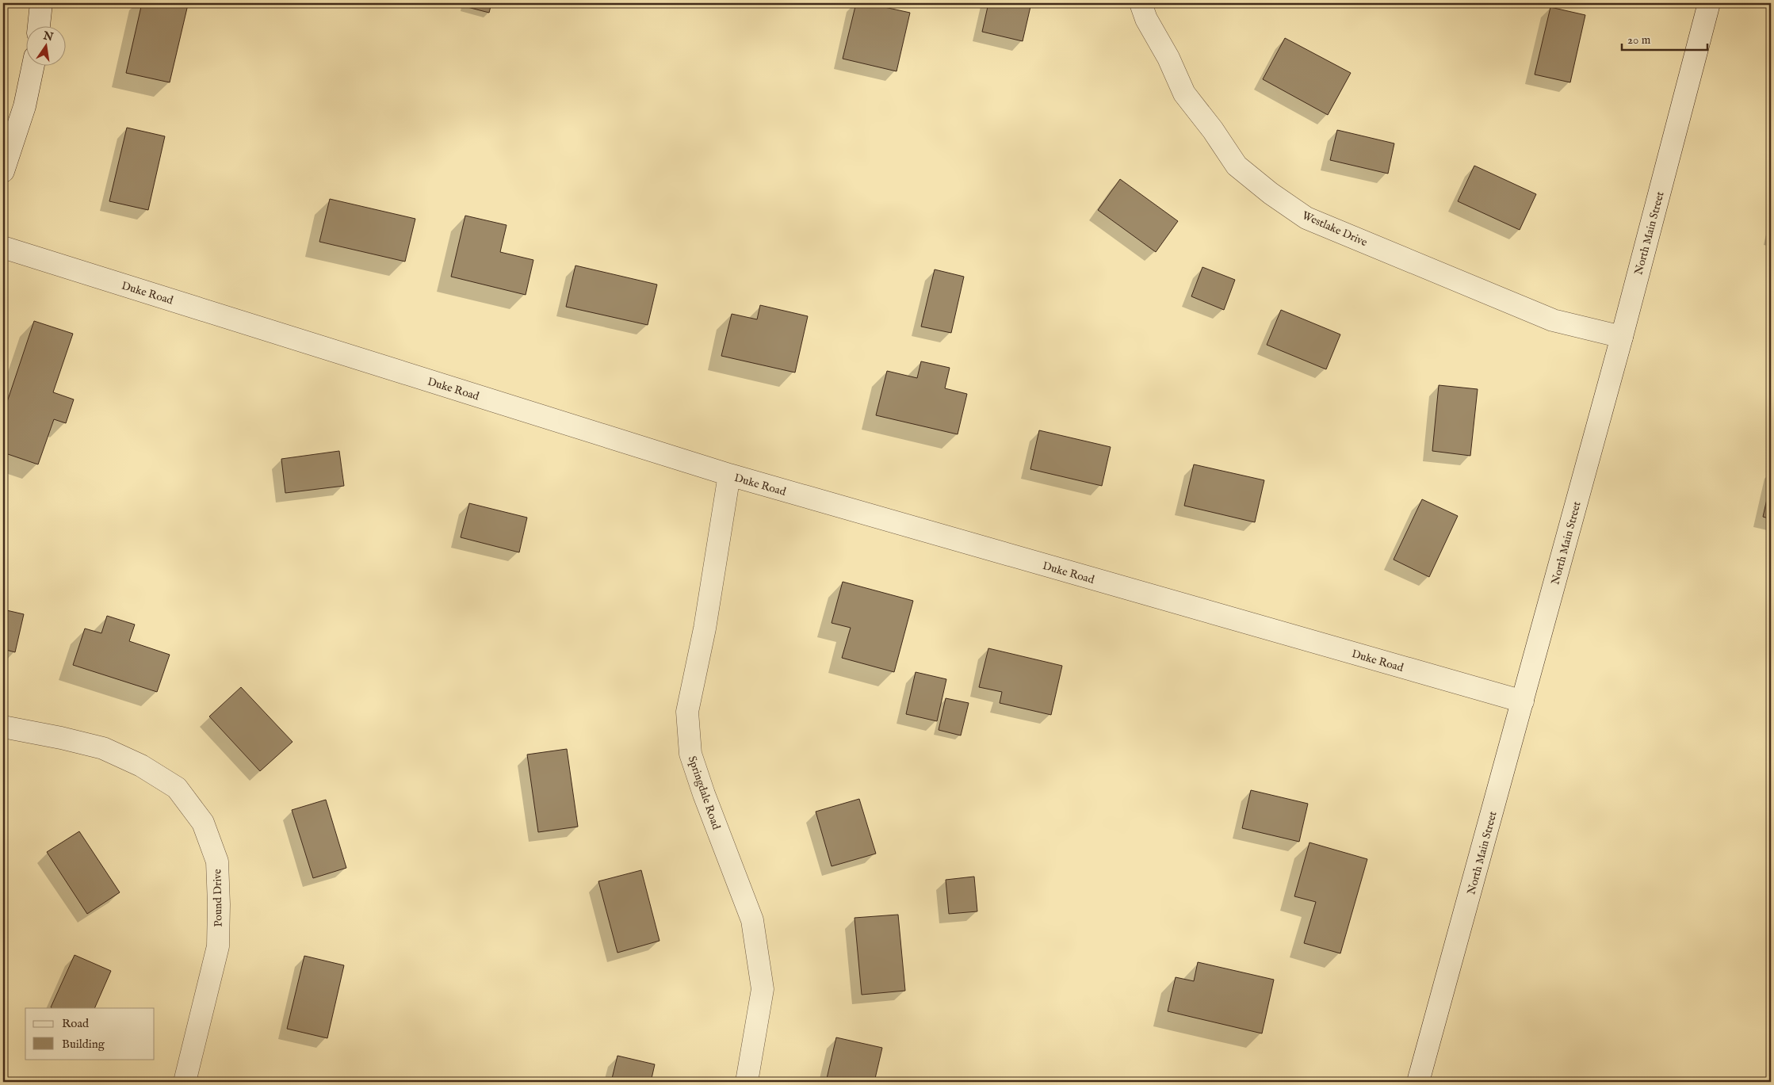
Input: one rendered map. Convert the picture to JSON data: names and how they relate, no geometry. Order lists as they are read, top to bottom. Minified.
{"streets":{"street":["Westlake Drive","North Main Street","Duke Road","Springdale Road","Pound Drive"]},"crossings":[["Westlake Drive","North Main Street"],["North Main Street","Duke Road"],["Duke Road","Springdale Road"]],"legend":["Road","Building"],"scale_bar":"20 m","north":"top"}
